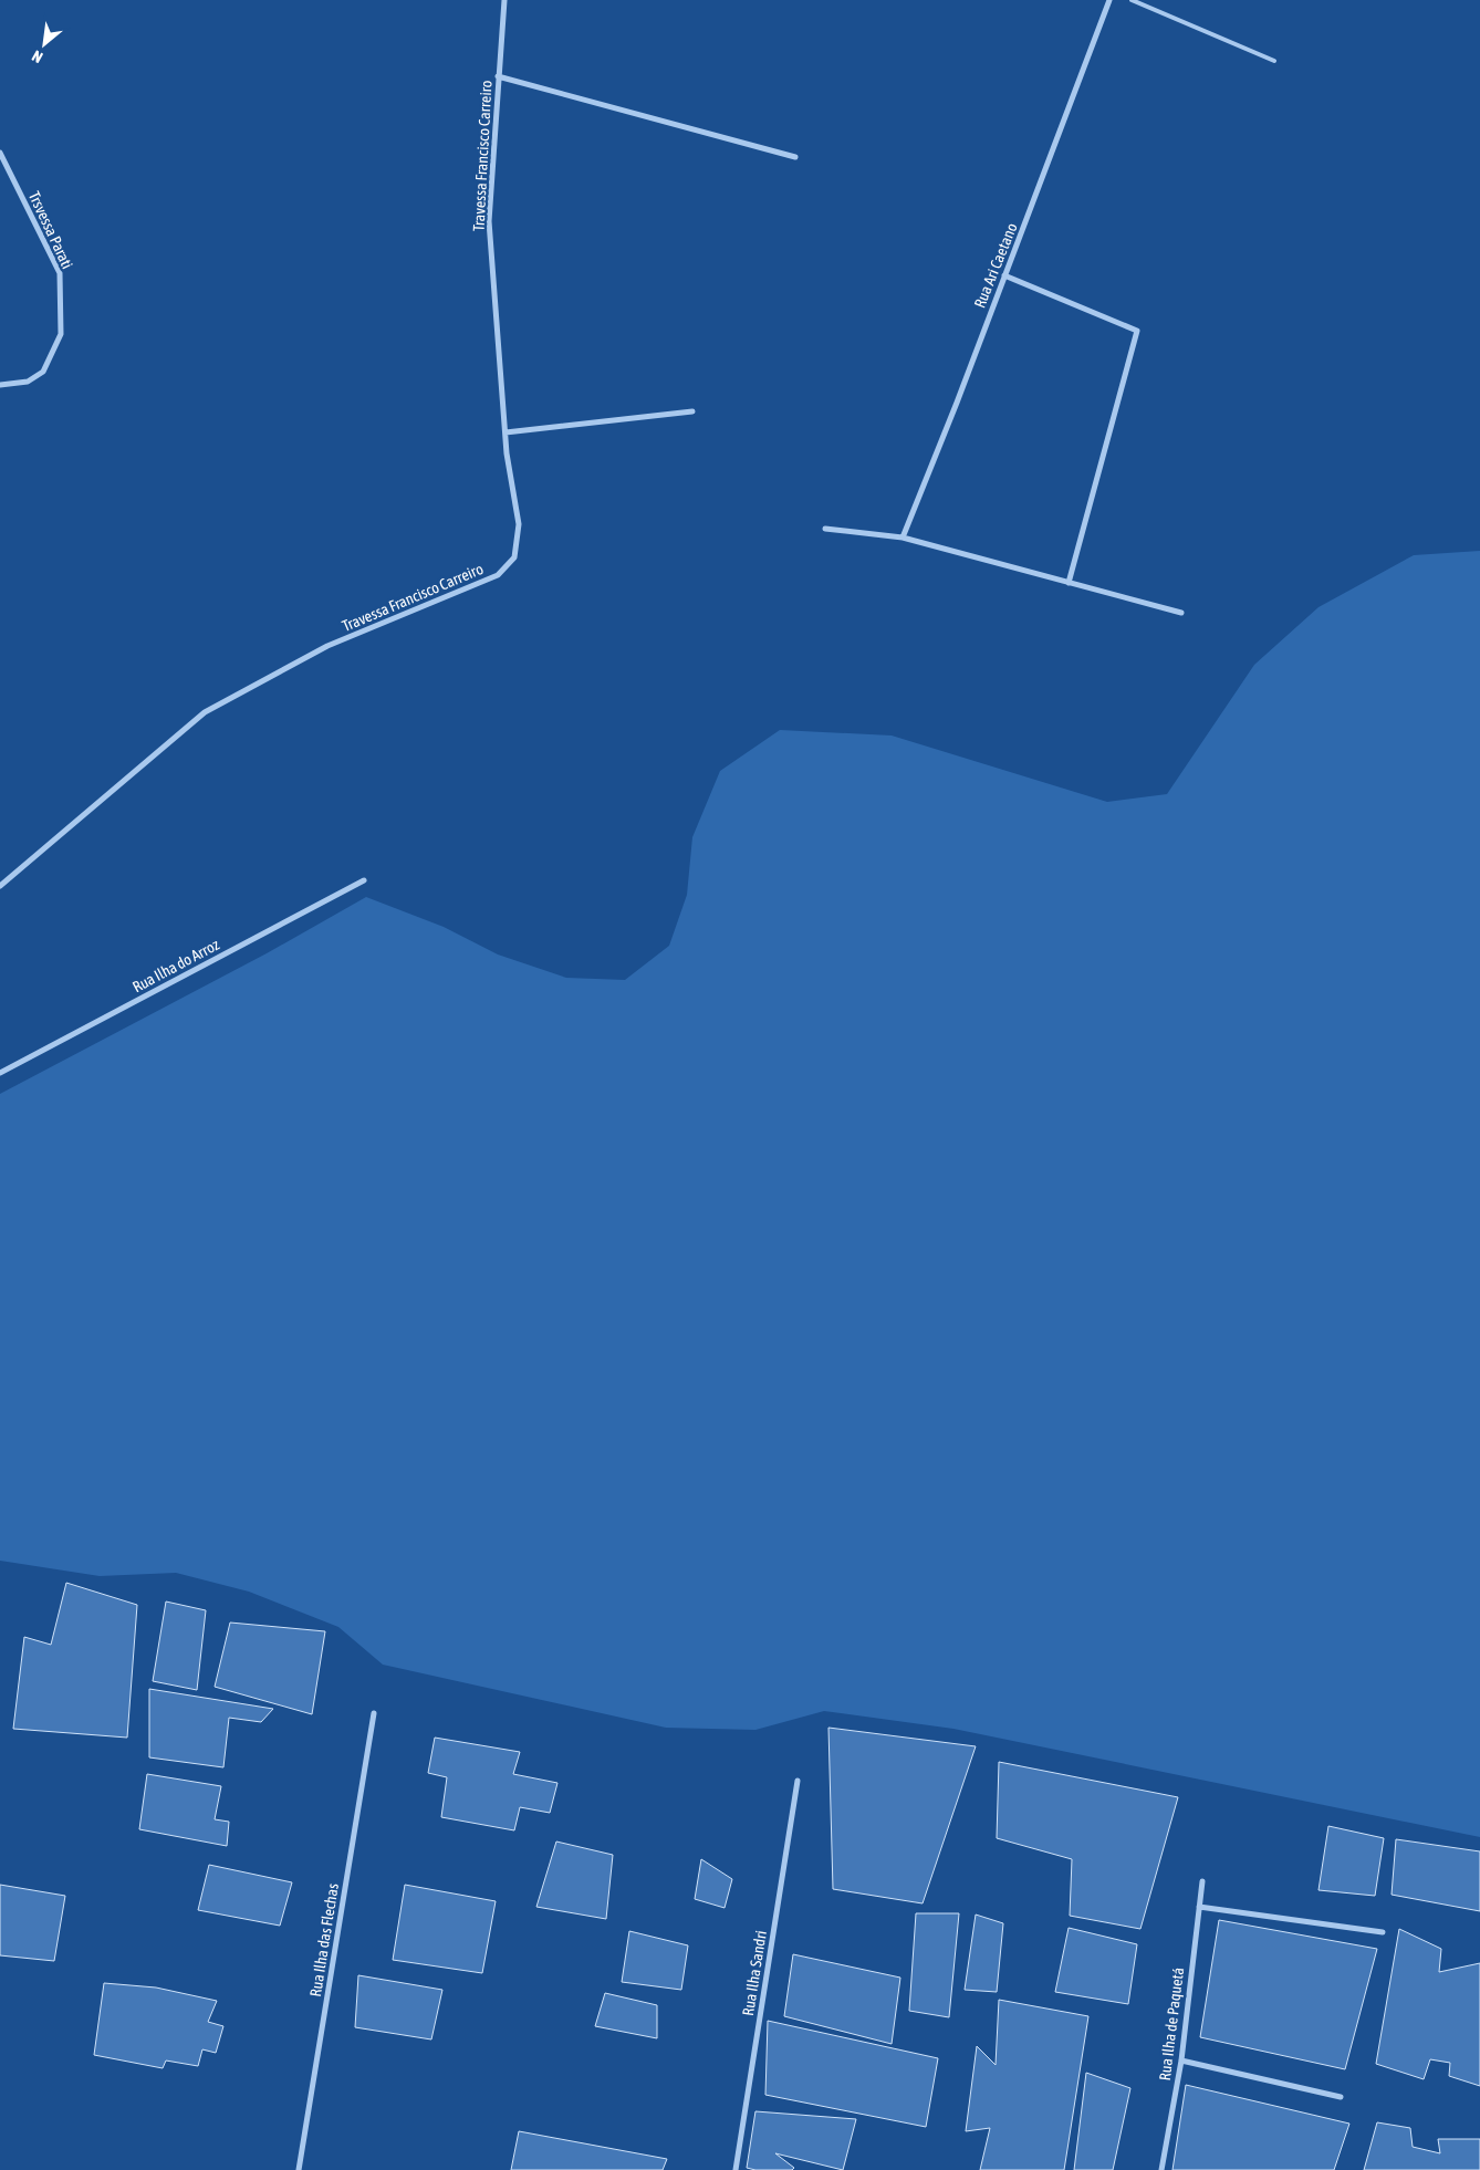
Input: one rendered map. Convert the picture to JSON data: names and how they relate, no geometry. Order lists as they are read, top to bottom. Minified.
{"streets":{"street":["Travessa Francisco Carreiro","Trsvessa Parati","Rua Ari Caetano","Rua Ilha do Arroz","Rua Ilha das Flechas","Rua Ilha Sandri","Rua Ilha de Paquetá"]},"north":"bottom left"}
